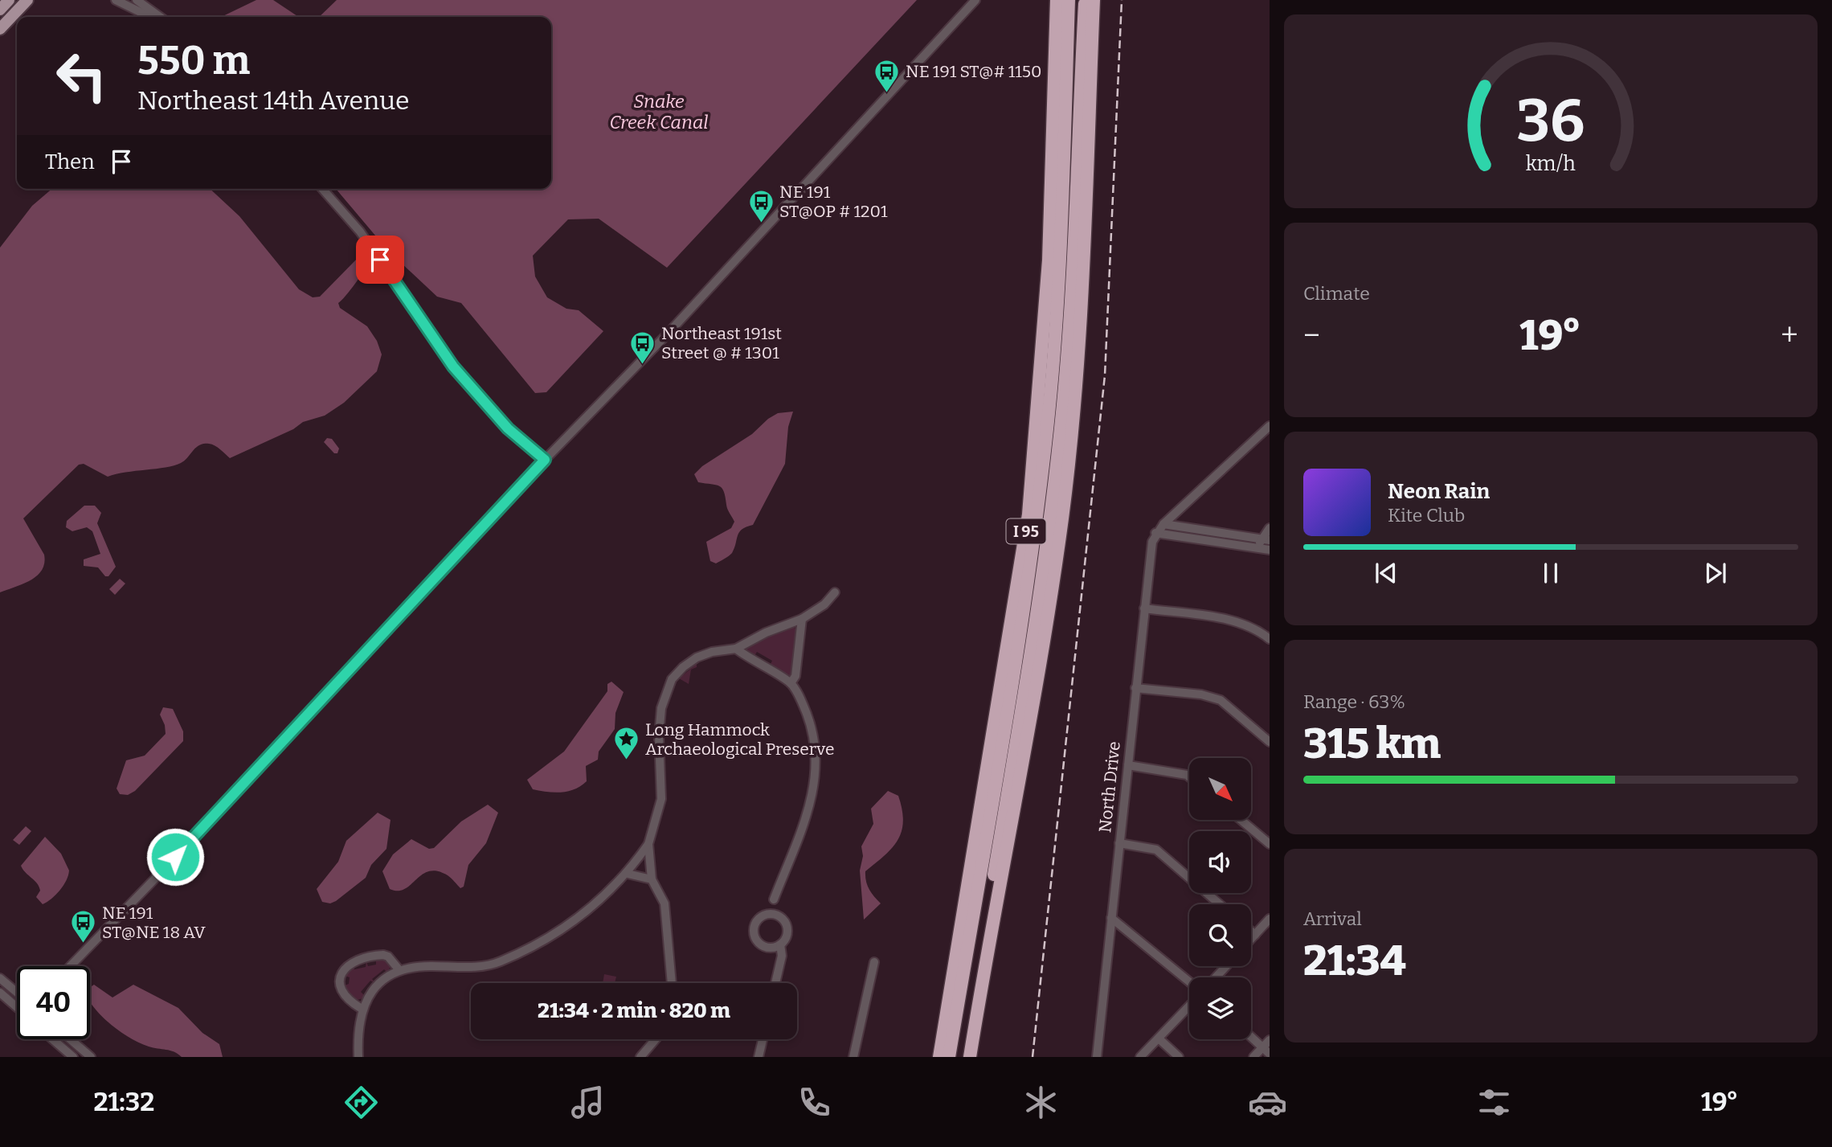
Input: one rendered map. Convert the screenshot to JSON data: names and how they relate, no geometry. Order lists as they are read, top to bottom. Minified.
{"streets":{"highway":["I 95"],"street":["North Drive"]},"water":["Snake Creek Canal"],"places":{"bus stop":["NE 191 ST@# 1150","NE 191 ST@OP # 1201","Northeast 191st Street @ # 1301","NE 191 ST@NE 18 AV"],"place":["Long Hammock Archaeological Preserve"]},"north":"bottom right","page":{"turn":["550 m","Northeast 14th Avenue"],"then":"Then","tile":["Climate",["Range · 63%","315 km"],["Arrival","21:34"]],"heat":["−","19°","+"],"song":["Neon Rain","Kite Club"],"limit":"40","trip":"21:34 · 2 min · 820 m","tabs":["21:32","19°"],"gauge":["36","km/h"]}}
